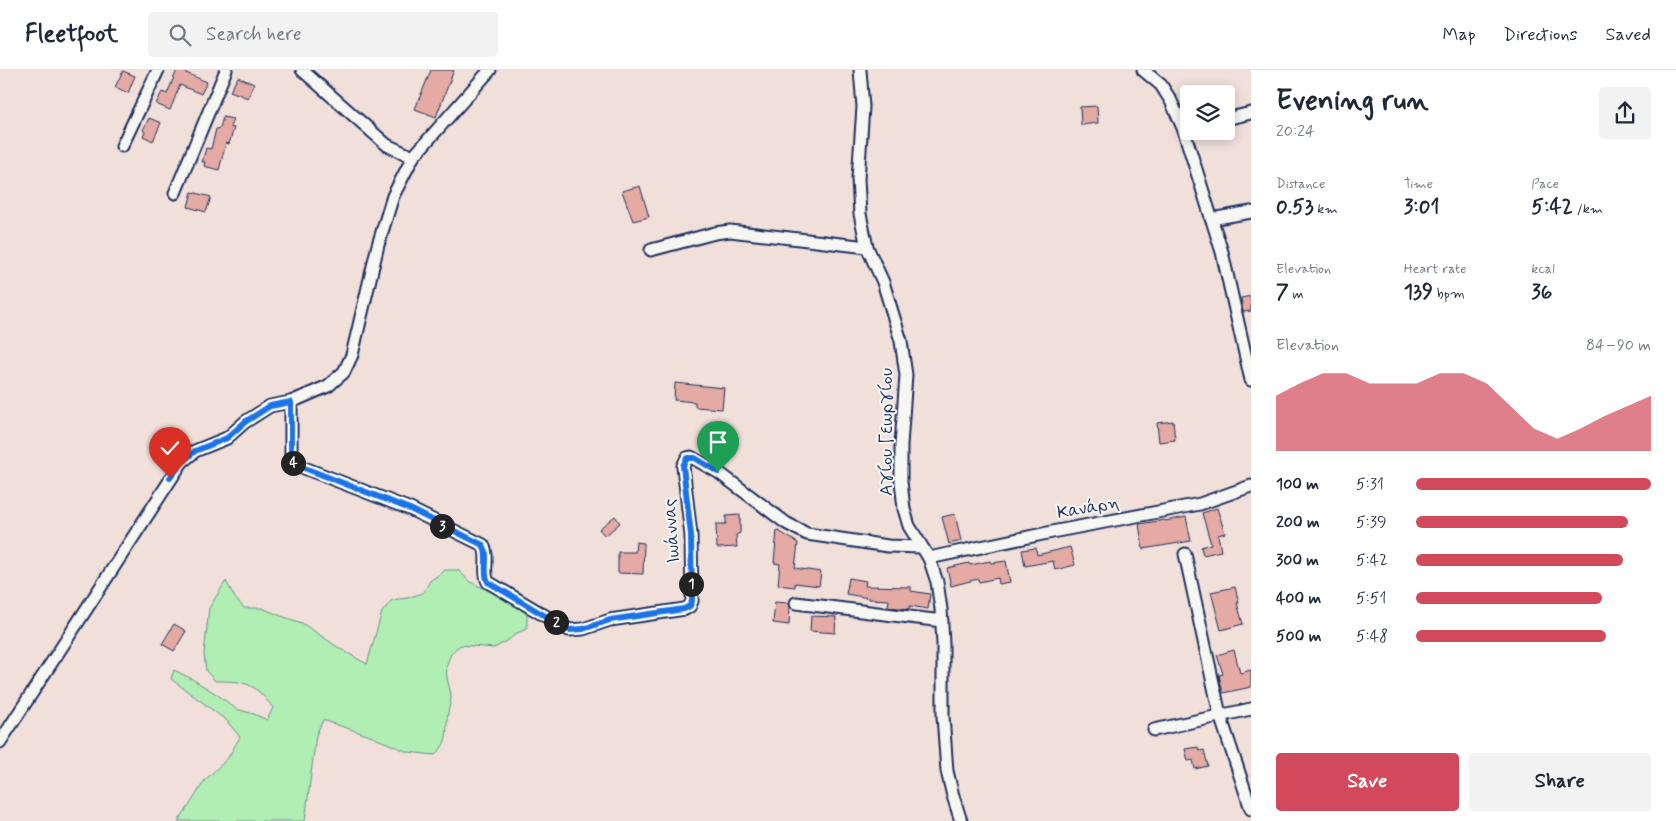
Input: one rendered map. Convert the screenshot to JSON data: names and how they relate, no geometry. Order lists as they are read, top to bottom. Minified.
{"streets":{"street":["Αγίου Γεωργίου","Κανάρη","Ιωάννας"]},"crossings":[["Αγίου Γεωργίου","Κανάρη"],["Αγίου Γεωργίου","Ιωάννας"]],"page":{"header":"Fleetfoot","search":"Search here","nav":["Map","Directions","Saved"],"heading":["Evening run","20:24"],"stats":[["Distance","0.53 km"],["Time","3:01"],["Pace","5:42 /km"],["Elevation","7 m"],["Heart rate","139 bpm"],["kcal","36"]],"chart":["Elevation","84–90 m"],"pins":["4","3","1","2"],"list":[{"name":"100 m","note":"5:31"},{"name":"200 m","note":"5:39"},{"name":"300 m","note":"5:42"},{"name":"400 m","note":"5:51"},{"name":"500 m","note":"5:48"}],"buttons":["Save","Share"]}}
